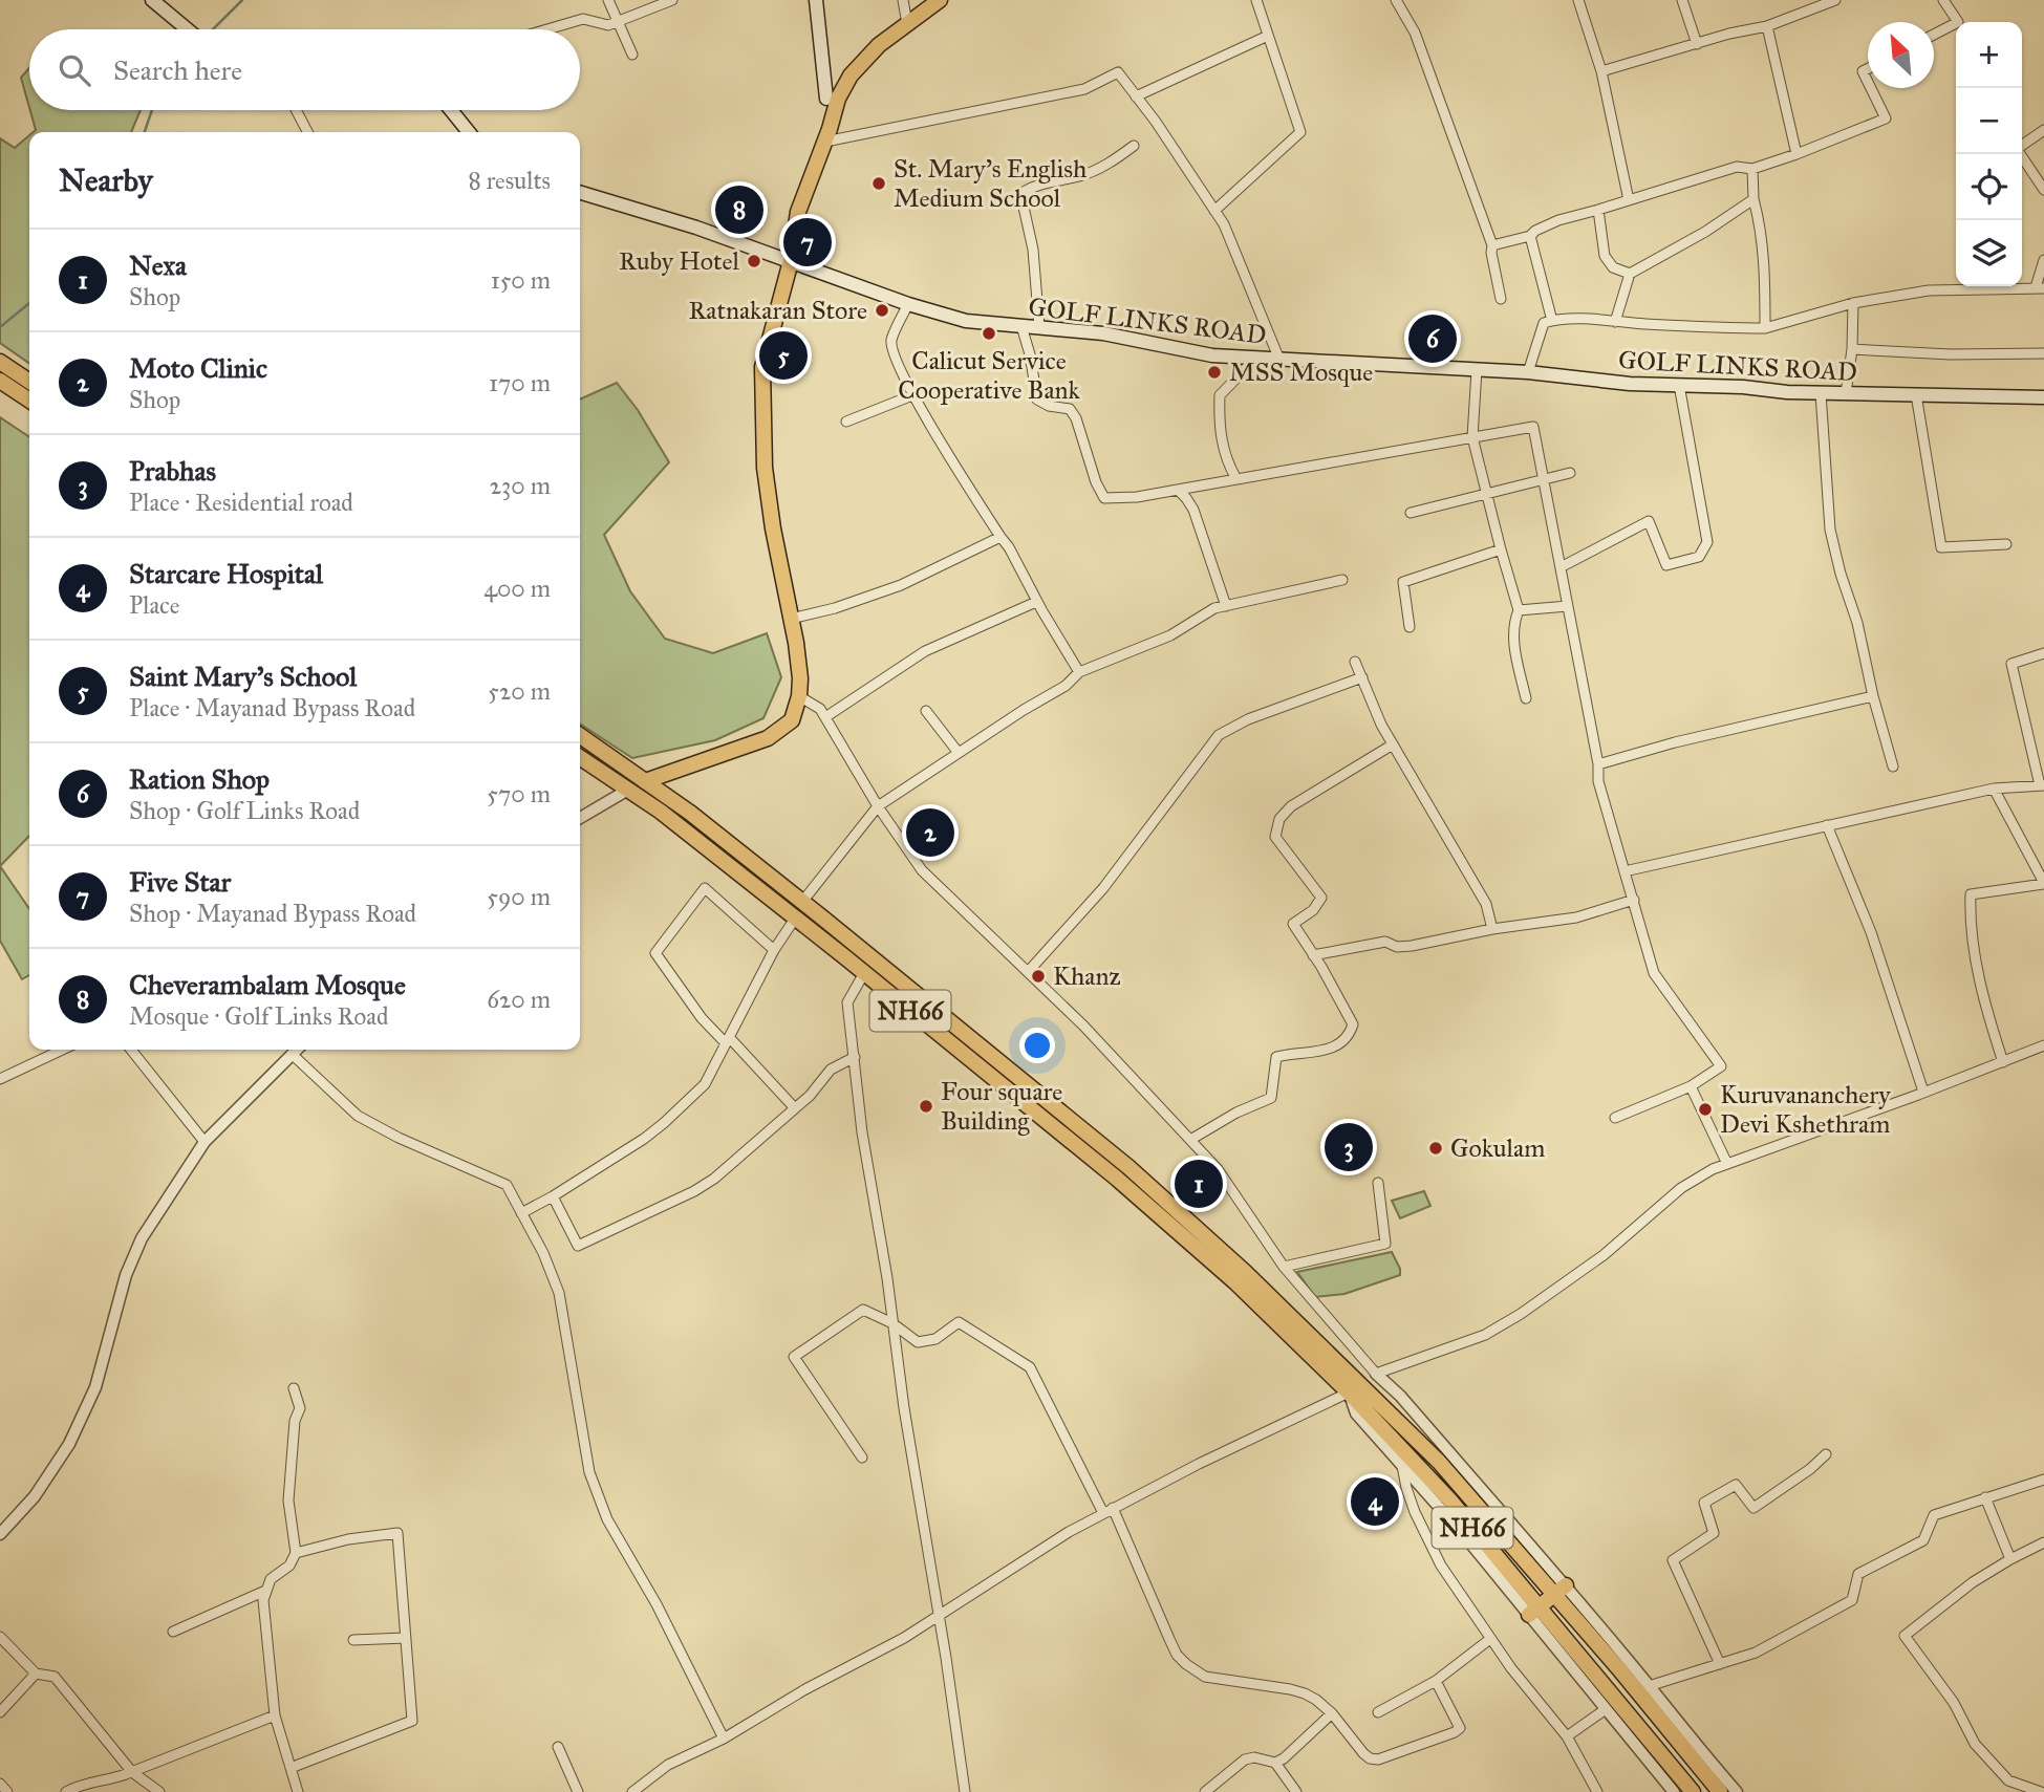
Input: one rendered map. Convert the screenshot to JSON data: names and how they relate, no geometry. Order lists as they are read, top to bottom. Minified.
{"streets":{"main road":["GOLF LINKS ROAD","NH66"]},"places":["St. Mary's English Medium School","Ruby Hotel","Ratnakaran Store","Calicut Service Cooperative Bank","MSS Mosque","Khanz","Four square Building","Kuruvananchery Devi Kshethram","Gokulam"],"north":"top left","page":{"map_buttons":["+","−"],"search":"Search here","heading":["Nearby","8 results"],"pins":["8","7","6","5","2","3","1","4"],"list":[{"mark":"1","name":"Nexa","note":"Shop","value":"150 m"},{"mark":"2","name":"Moto Clinic","note":"Shop","value":"170 m"},{"mark":"3","name":"Prabhas","note":"Place · Residential road","value":"230 m"},{"mark":"4","name":"Starcare Hospital","note":"Place","value":"400 m"},{"mark":"5","name":"Saint Mary's School","note":"Place · Mayanad Bypass Road","value":"520 m"},{"mark":"6","name":"Ration Shop","note":"Shop · Golf Links Road","value":"570 m"},{"mark":"7","name":"Five Star","note":"Shop · Mayanad Bypass Road","value":"590 m"},{"mark":"8","name":"Cheverambalam Mosque","note":"Mosque · Golf Links Road","value":"620 m"}]}}
